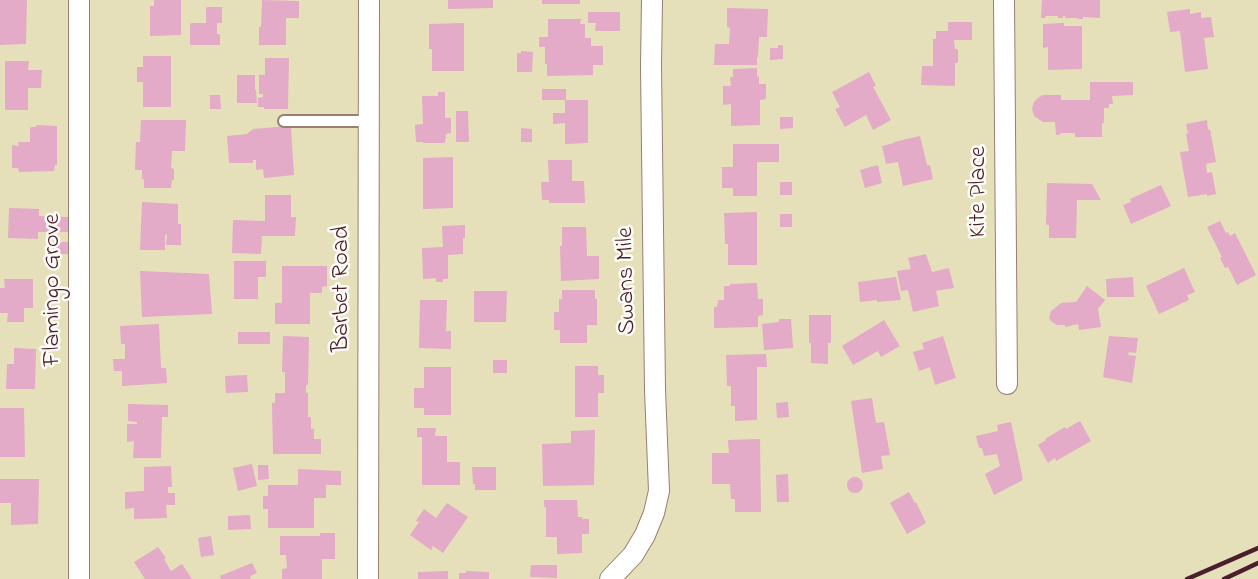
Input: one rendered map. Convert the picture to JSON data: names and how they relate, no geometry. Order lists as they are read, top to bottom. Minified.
{"streets":{"street":["Kite Place","Swans Mile","Barbet Road","Flamingo Grove"]}}
